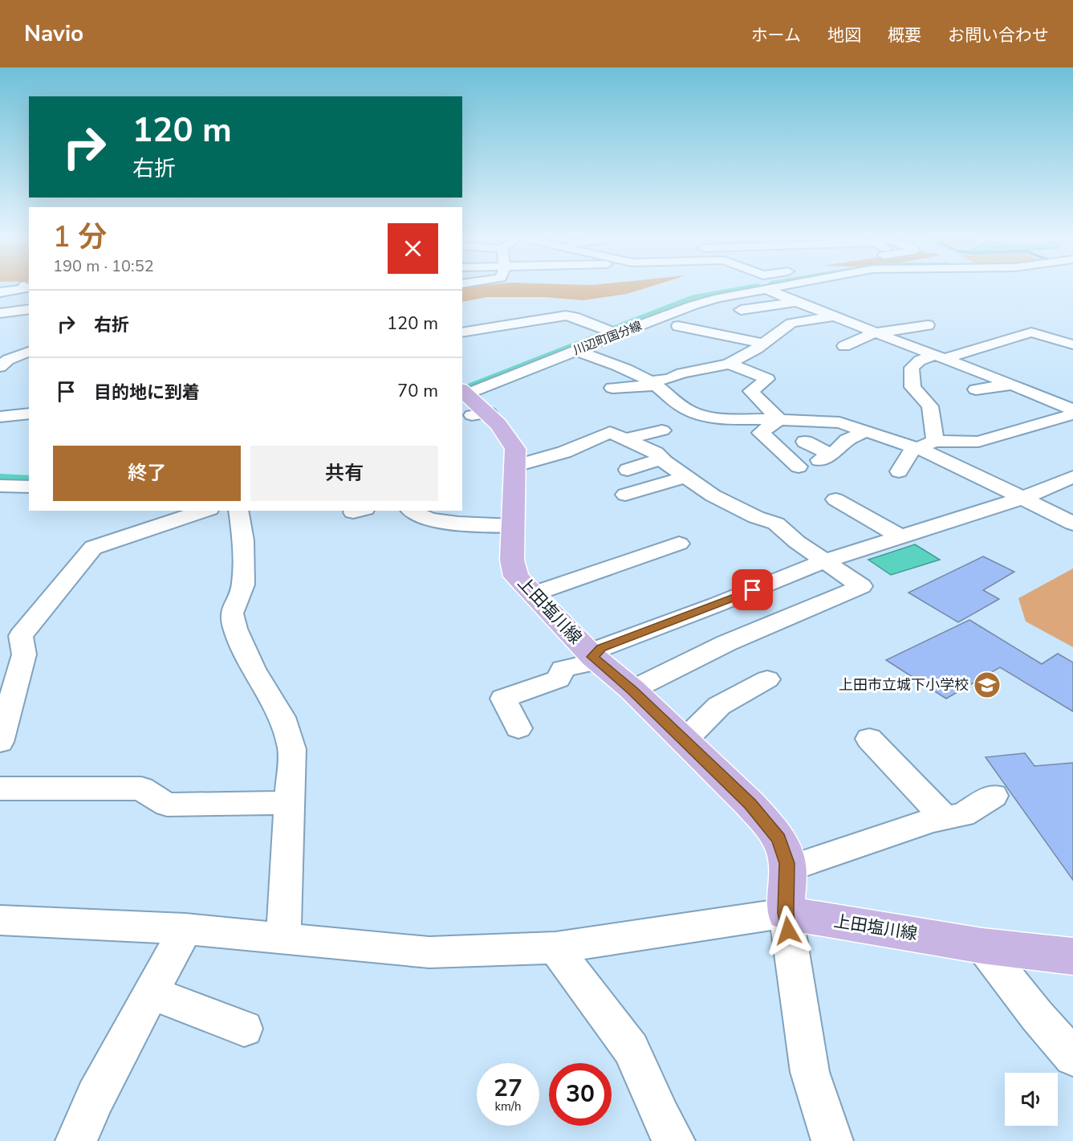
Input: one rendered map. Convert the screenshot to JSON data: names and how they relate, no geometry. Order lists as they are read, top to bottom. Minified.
{"streets":{"main road":["上田塩川線"],"street":["川辺町国分線"]},"crossings":[["川辺町国分線","上田塩川線"]],"places":{"school or university":["上田市立城下小学校"]},"page":{"header":"Navio","nav":["ホーム","地図","概要","お問い合わせ"],"turn":["120 m","右折"],"heading":["1 分","190 m · 10:52"],"list":[{"name":"右折","value":"120 m"},{"name":"目的地に到着","value":"70 m"}],"buttons":["終了","共有"],"speed":"27 km/h","limit":"30"}}
